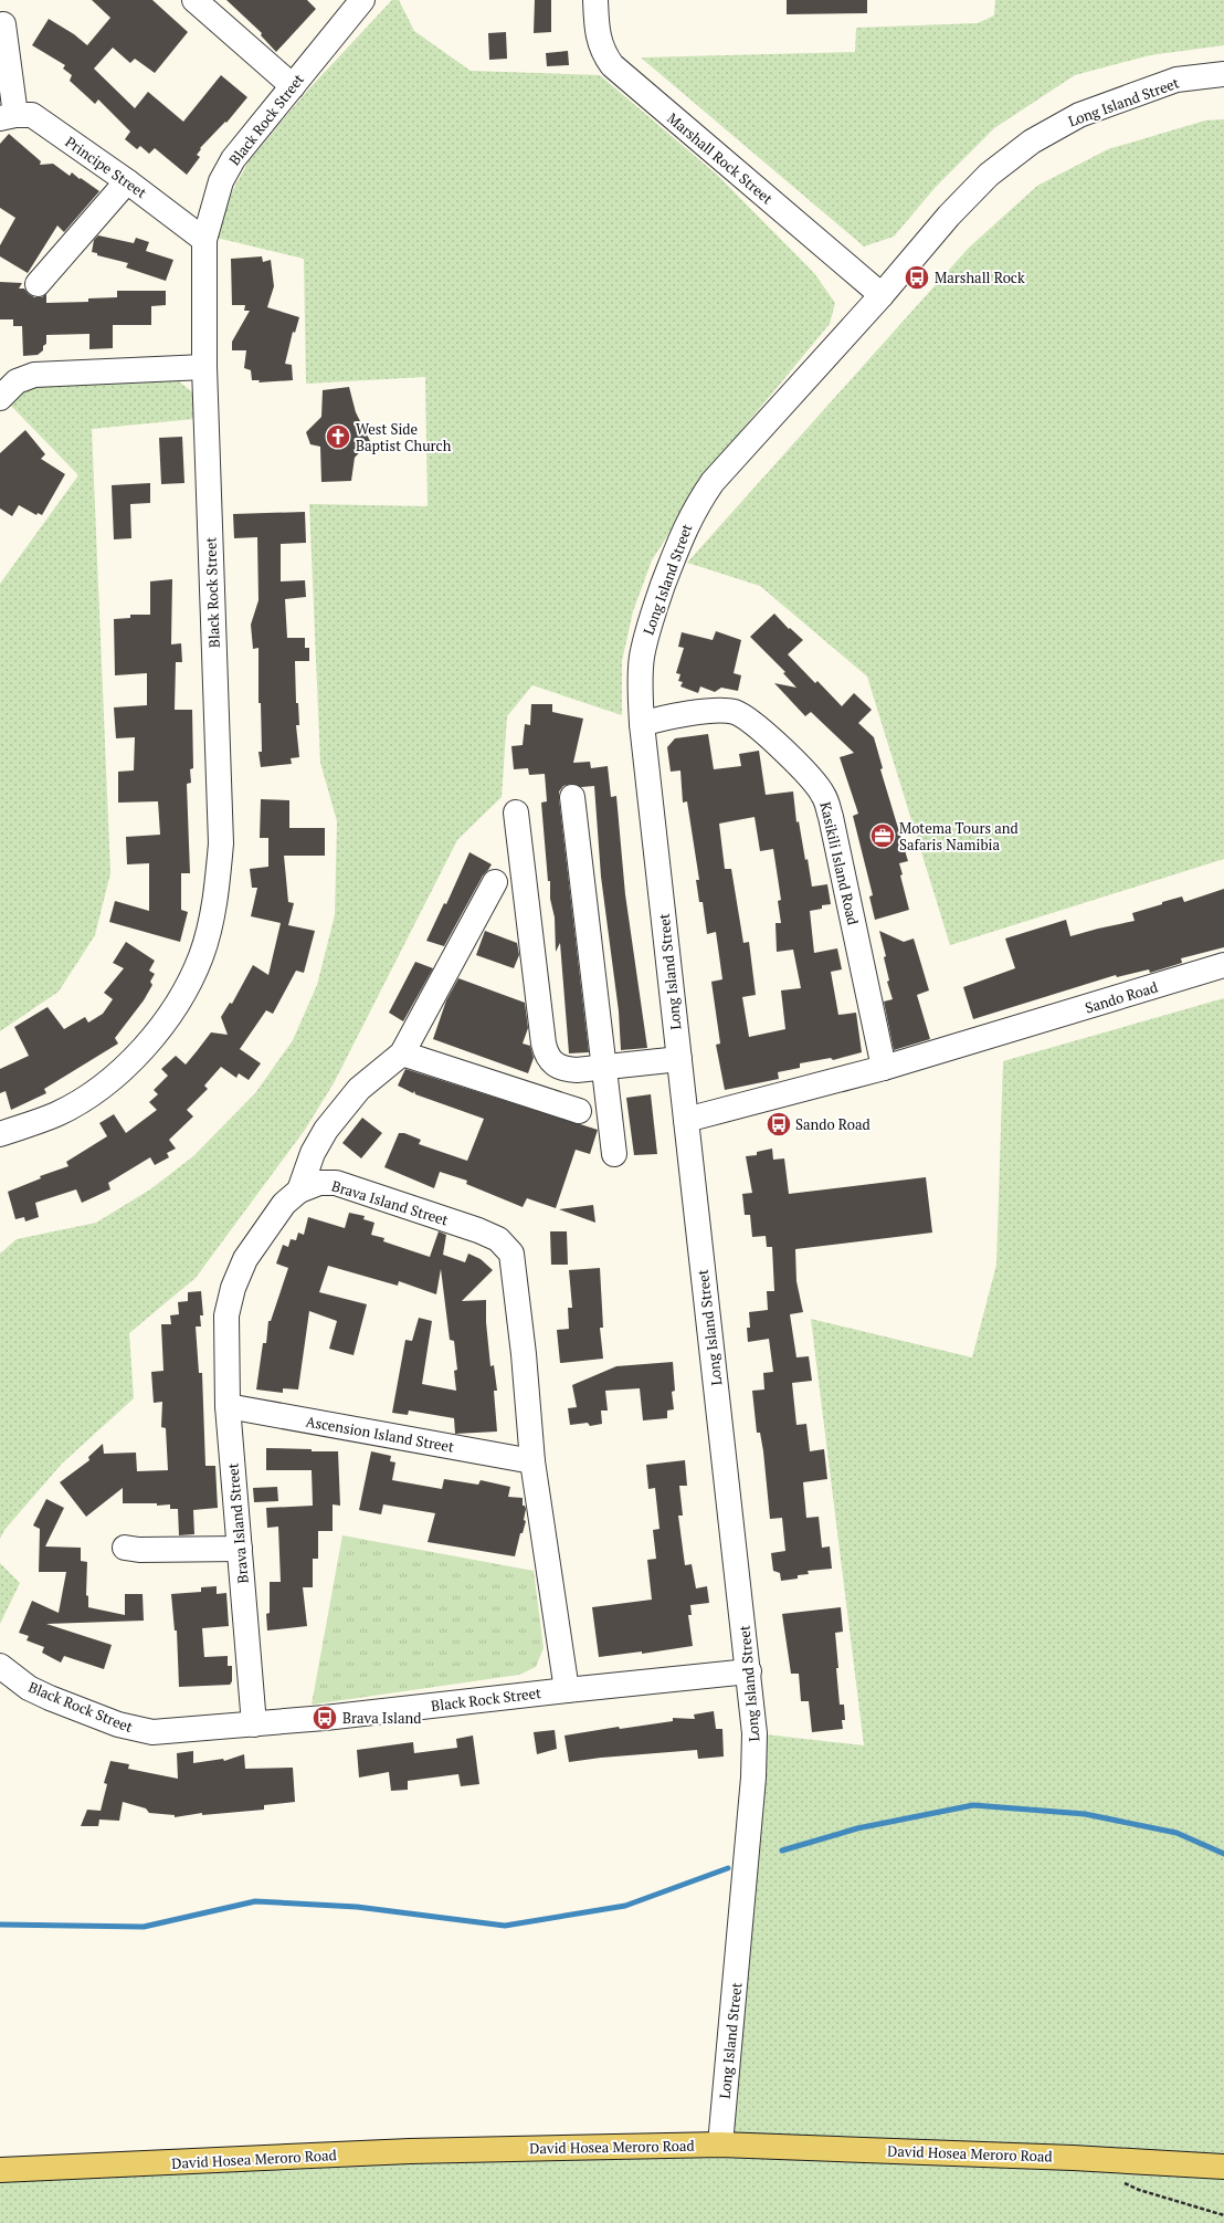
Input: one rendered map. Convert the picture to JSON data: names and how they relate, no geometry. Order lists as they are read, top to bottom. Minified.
{"streets":{"main road":["David Hosea Meroro Road"],"street":["Long Island Street","Black Rock Street","Marshall Rock Street","Principe Street","Kasikili Island Road","Sando Road","Brava Island Street","Ascension Island Street"]},"crossings":[["Long Island Street","Black Rock Street"],["Long Island Street","Marshall Rock Street"],["Long Island Street","Kasikili Island Road"],["Long Island Street","Sando Road"],["Long Island Street","David Hosea Meroro Road"],["Black Rock Street","Principe Street"],["Black Rock Street","Brava Island Street"],["Kasikili Island Road","Sando Road"],["Brava Island Street","Ascension Island Street"]],"places":{"bus stop":["Marshall Rock","Sando Road","Brava Island"],"church":["West Side Baptist Church"],"office":["Motema Tours and Safaris Namibia"]}}
